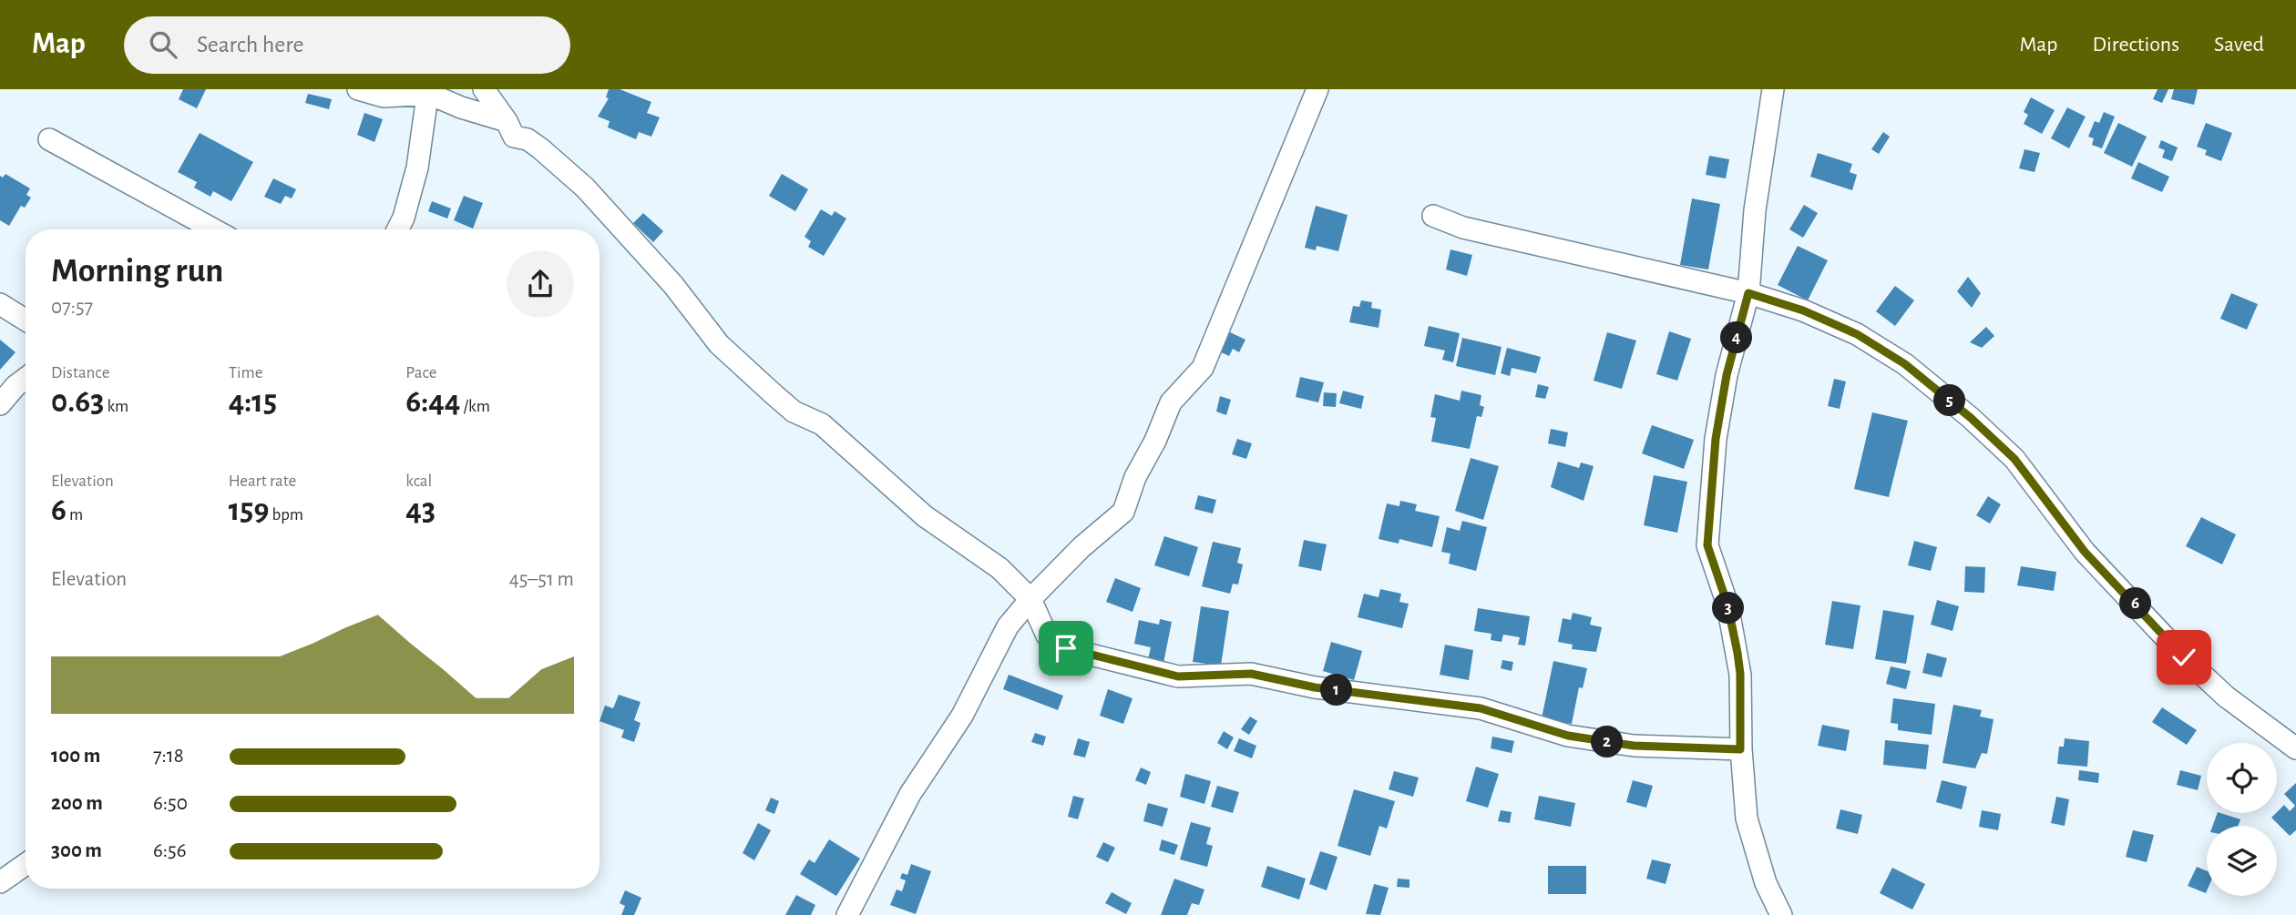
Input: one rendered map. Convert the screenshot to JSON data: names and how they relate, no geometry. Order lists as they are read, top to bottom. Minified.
{"page":{"header":"Map","search":"Search here","nav":["Map","Directions","Saved"],"heading":["Morning run","07:57"],"pins":["4","5","6","3","1","2"],"stats":[["Distance","0.63 km"],["Time","4:15"],["Pace","6:44 /km"],["Elevation","6 m"],["Heart rate","159 bpm"],["kcal","43"]],"chart":["Elevation","45–51 m"],"list":[{"name":"100 m","note":"7:18"},{"name":"200 m","note":"6:50"},{"name":"300 m","note":"6:56"}]}}
